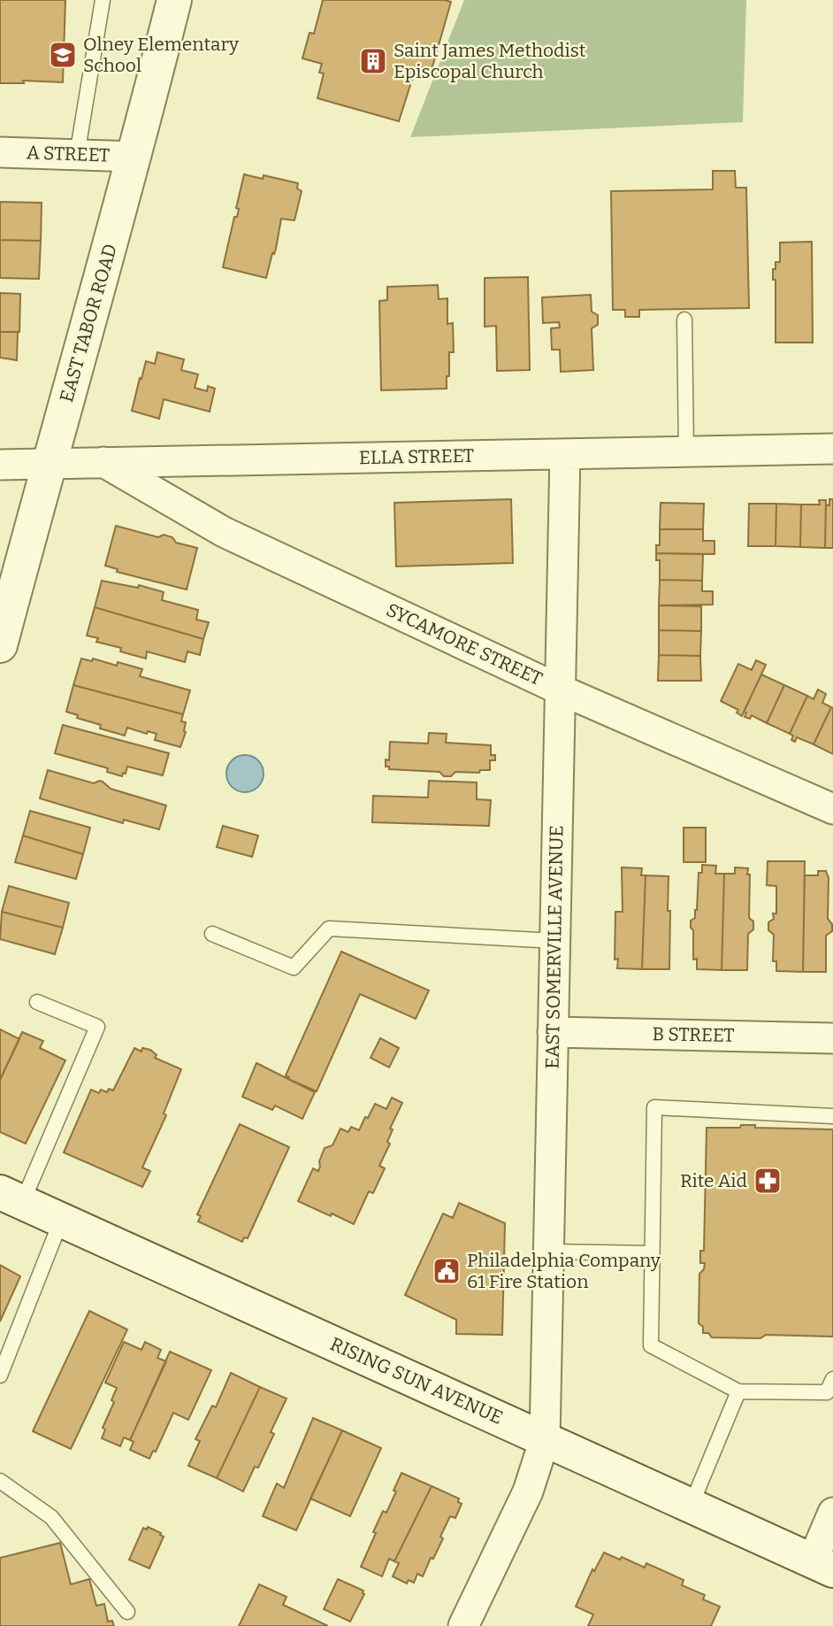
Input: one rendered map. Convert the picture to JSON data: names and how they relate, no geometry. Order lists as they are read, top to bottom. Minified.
{"streets":{"main road":["EAST TABOR ROAD","RISING SUN AVENUE"],"street":["A STREET","ELLA STREET","SYCAMORE STREET","EAST SOMERVILLE AVENUE","B STREET"]},"crossings":[["A STREET","EAST TABOR ROAD"],["EAST TABOR ROAD","ELLA STREET"],["ELLA STREET","SYCAMORE STREET"],["ELLA STREET","EAST SOMERVILLE AVENUE"],["SYCAMORE STREET","EAST SOMERVILLE AVENUE"],["EAST SOMERVILLE AVENUE","B STREET"],["EAST SOMERVILLE AVENUE","RISING SUN AVENUE"]],"places":{"school or university":["Olney Elementary School"],"building":["Saint James Methodist Episcopal Church"],"pharmacy":["Rite Aid"],"public building":["Philadelphia Company 61 Fire Station"]}}
